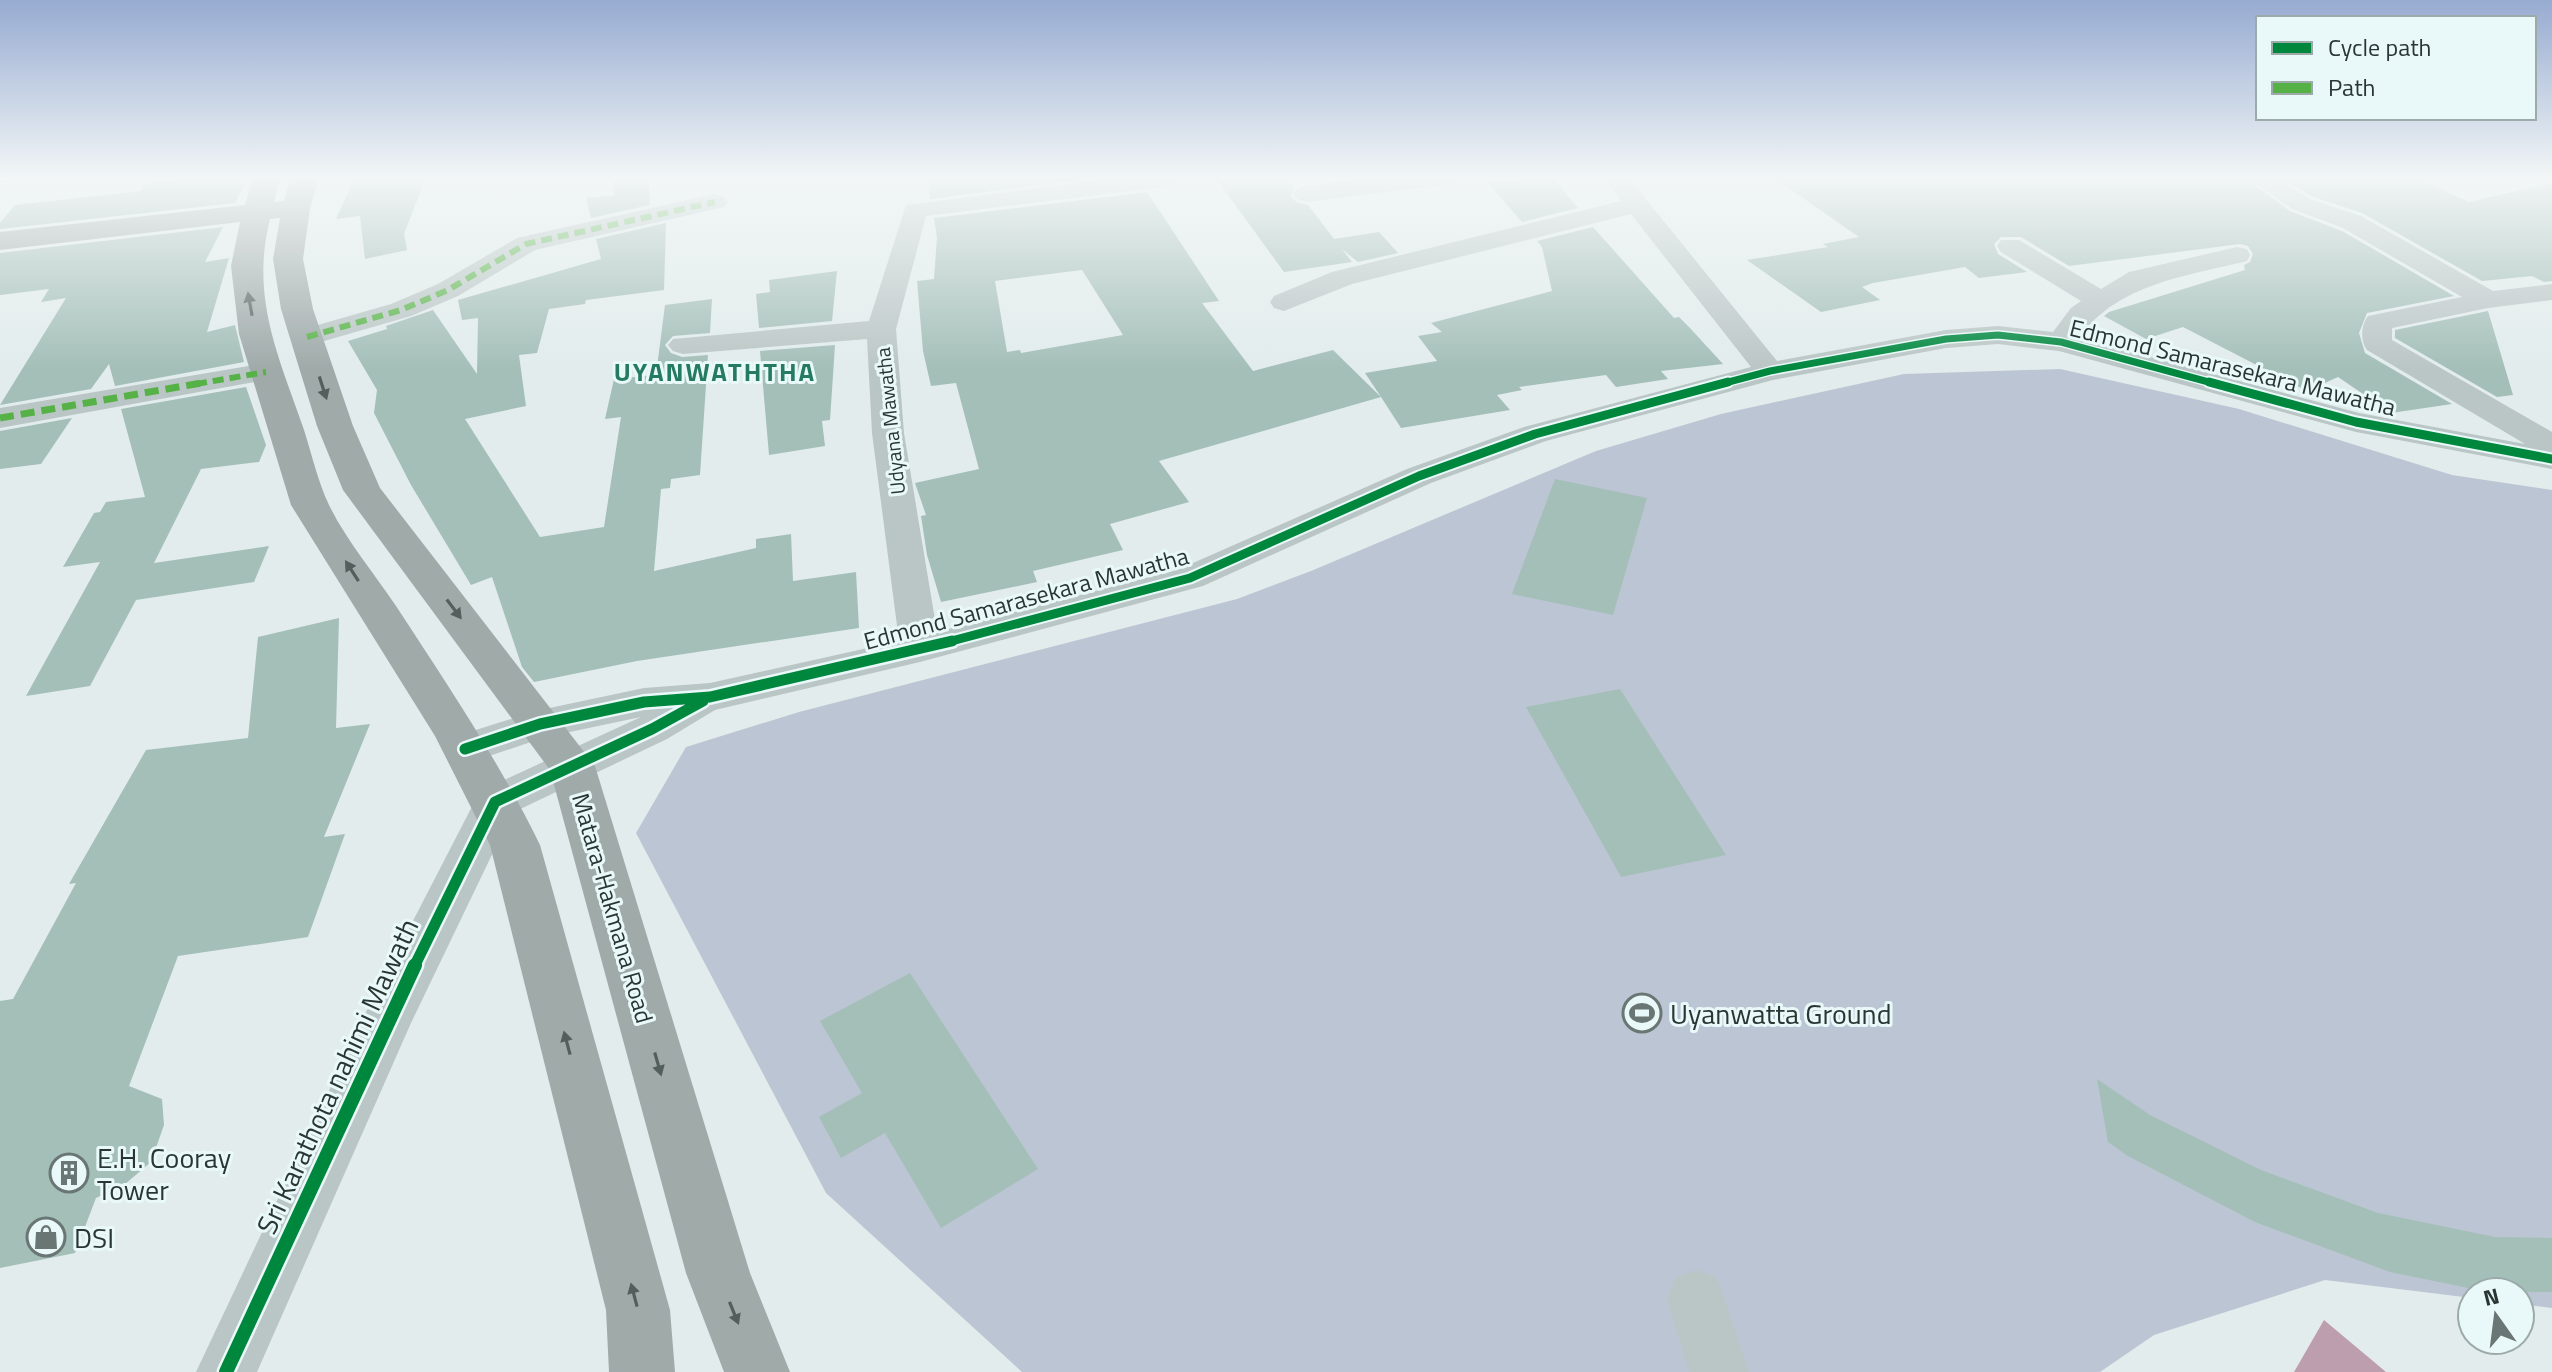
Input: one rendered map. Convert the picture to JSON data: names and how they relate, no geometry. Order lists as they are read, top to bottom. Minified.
{"streets":{"main road":["Matara-Hakmana Road"],"street":["Edmond Samarasekara Mawatha","Udyana Mawatha","Sri Karathota nahimi Mawath"]},"crossings":[["Edmond Samarasekara Mawatha","Udyana Mawatha"],["Edmond Samarasekara Mawatha","Matara-Hakmana Road"],["Edmond Samarasekara Mawatha","Sri Karathota nahimi Mawath"]],"districts":["UYANWATHTHA"],"places":{"sports":["Uyanwatta Ground"],"building":["E.H. Cooray Tower"],"shop":["DSI"]},"legend":["Cycle path","Path"],"north":"top"}
